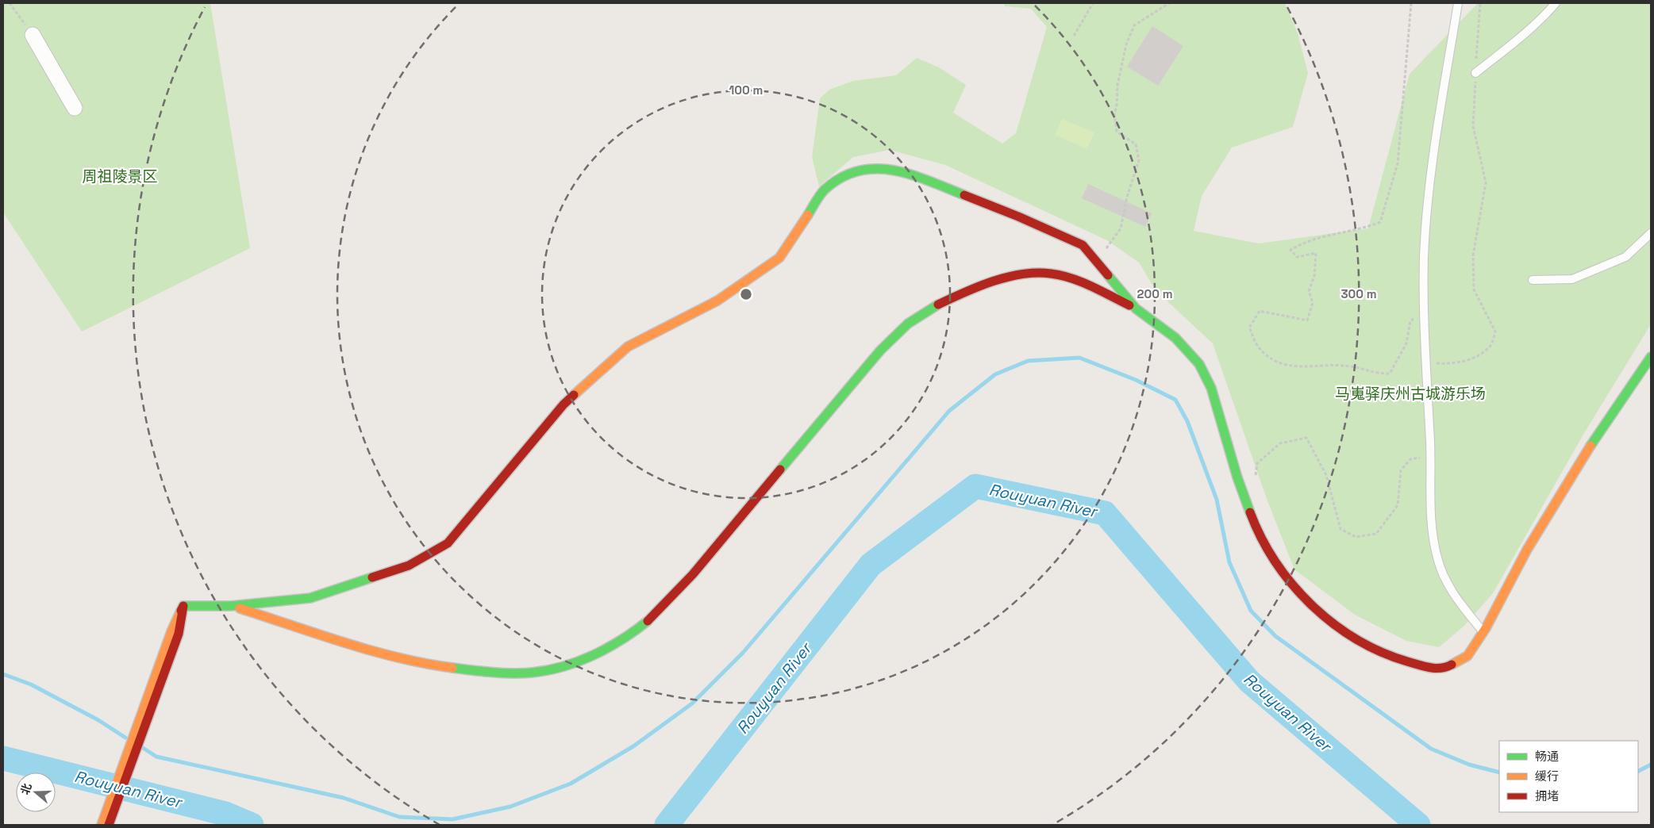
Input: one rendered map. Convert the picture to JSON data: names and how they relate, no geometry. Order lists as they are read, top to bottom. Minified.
{"water":["Rouyuan River"],"parks":["周祖陵景区","马嵬驿庆州古城游乐场"],"legend":["畅通","缓行","拥堵"],"north":"left","rings":["100 m","200 m","300 m"]}
